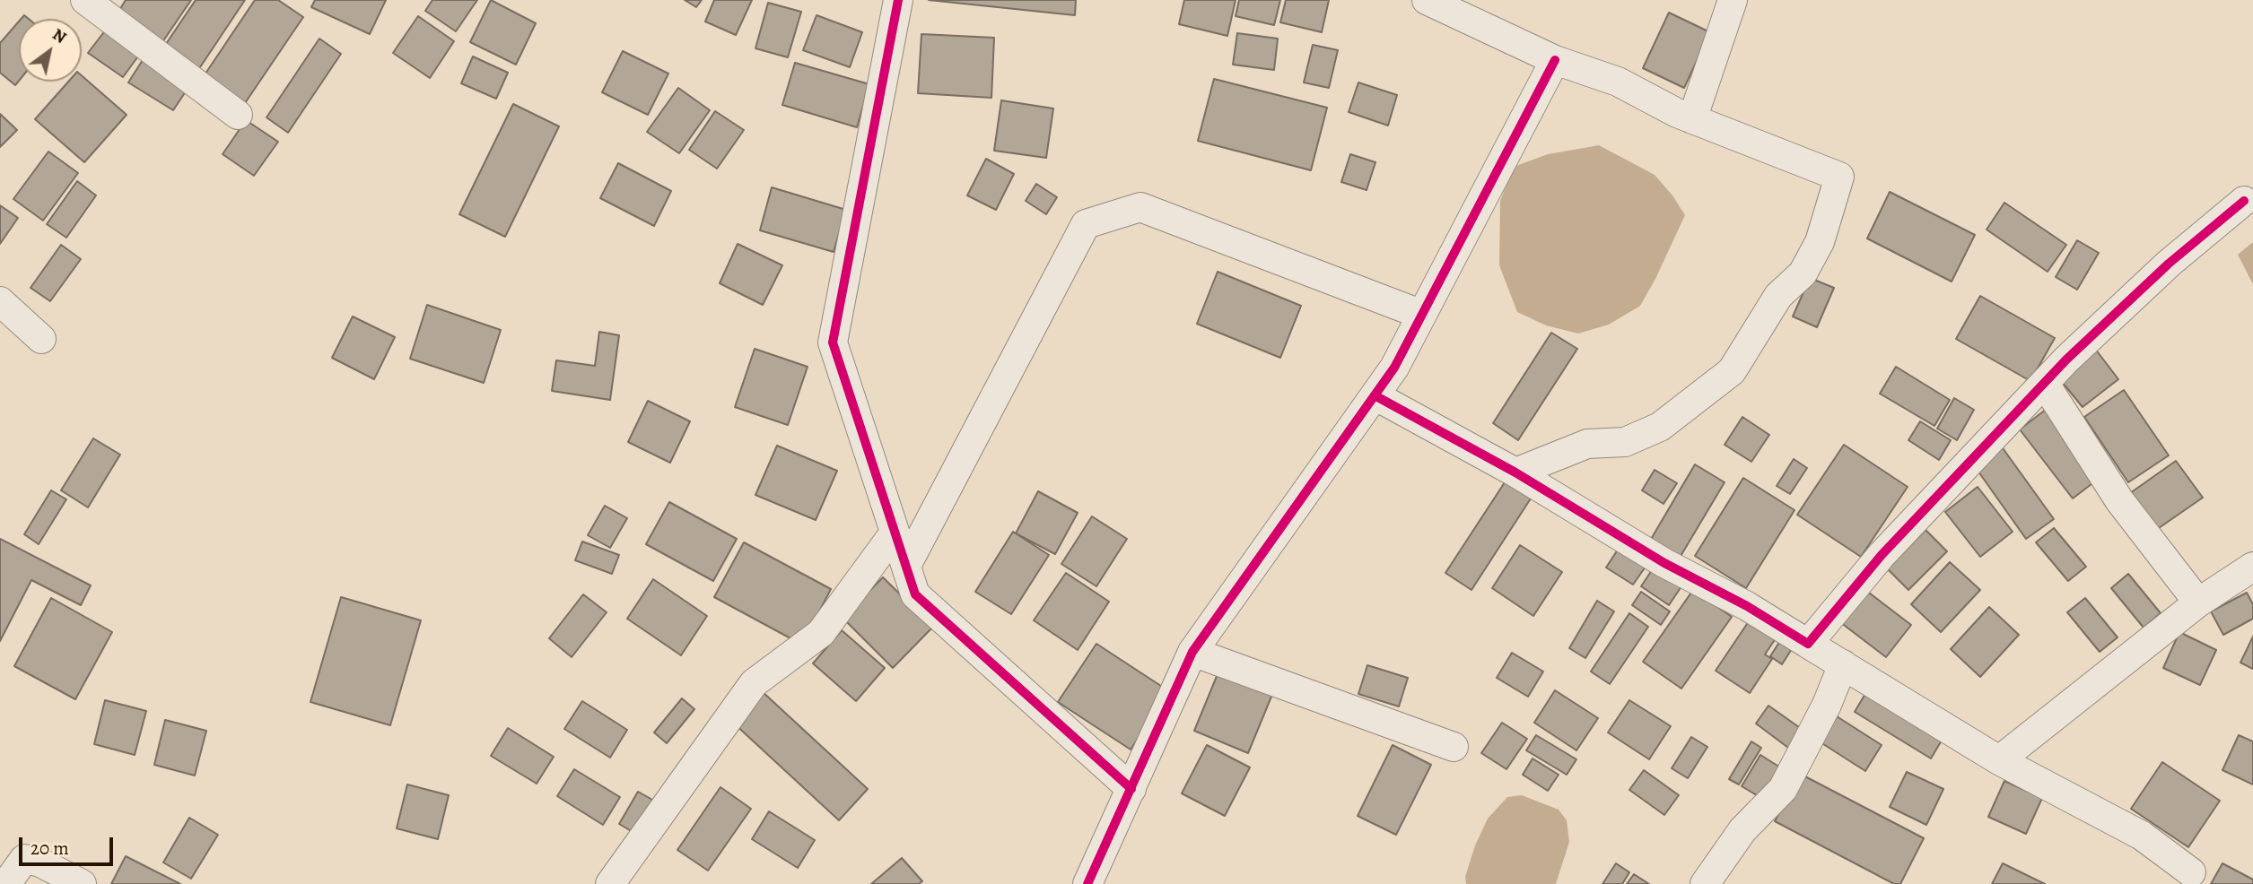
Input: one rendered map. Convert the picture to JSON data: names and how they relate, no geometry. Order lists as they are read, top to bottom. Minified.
{"scale_bar":"20 m","north":"top right"}
